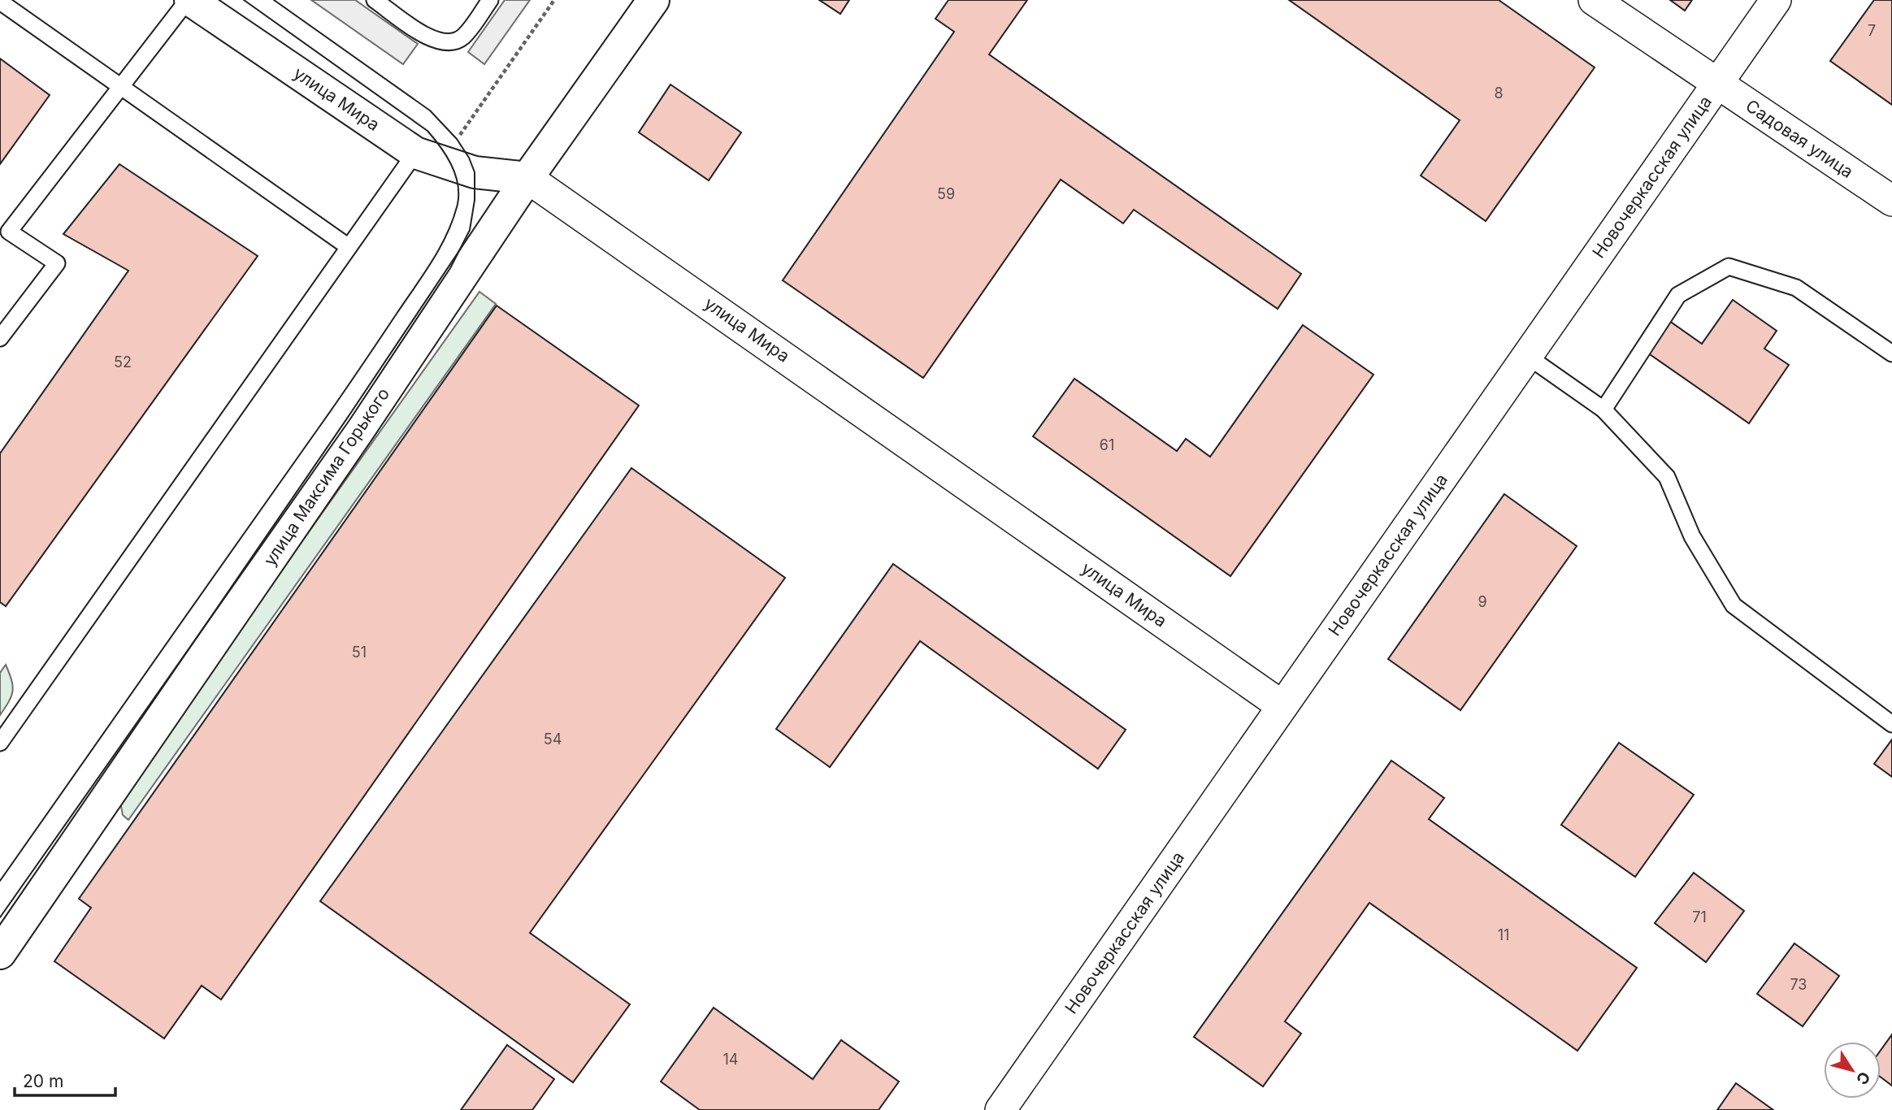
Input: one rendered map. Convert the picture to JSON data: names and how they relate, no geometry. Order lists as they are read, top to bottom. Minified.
{"streets":{"street":["улица Мира","Садовая улица","Новочеркасская улица","улица Максима Горького"]},"crossings":[["улица Мира","Новочеркасская улица"],["улица Мира","улица Максима Горького"],["Садовая улица","Новочеркасская улица"]],"house_numbers":["7","8","59","52","61","9","51","54","71","11","73","14"],"scale_bar":"20 m","north":"bottom right"}
